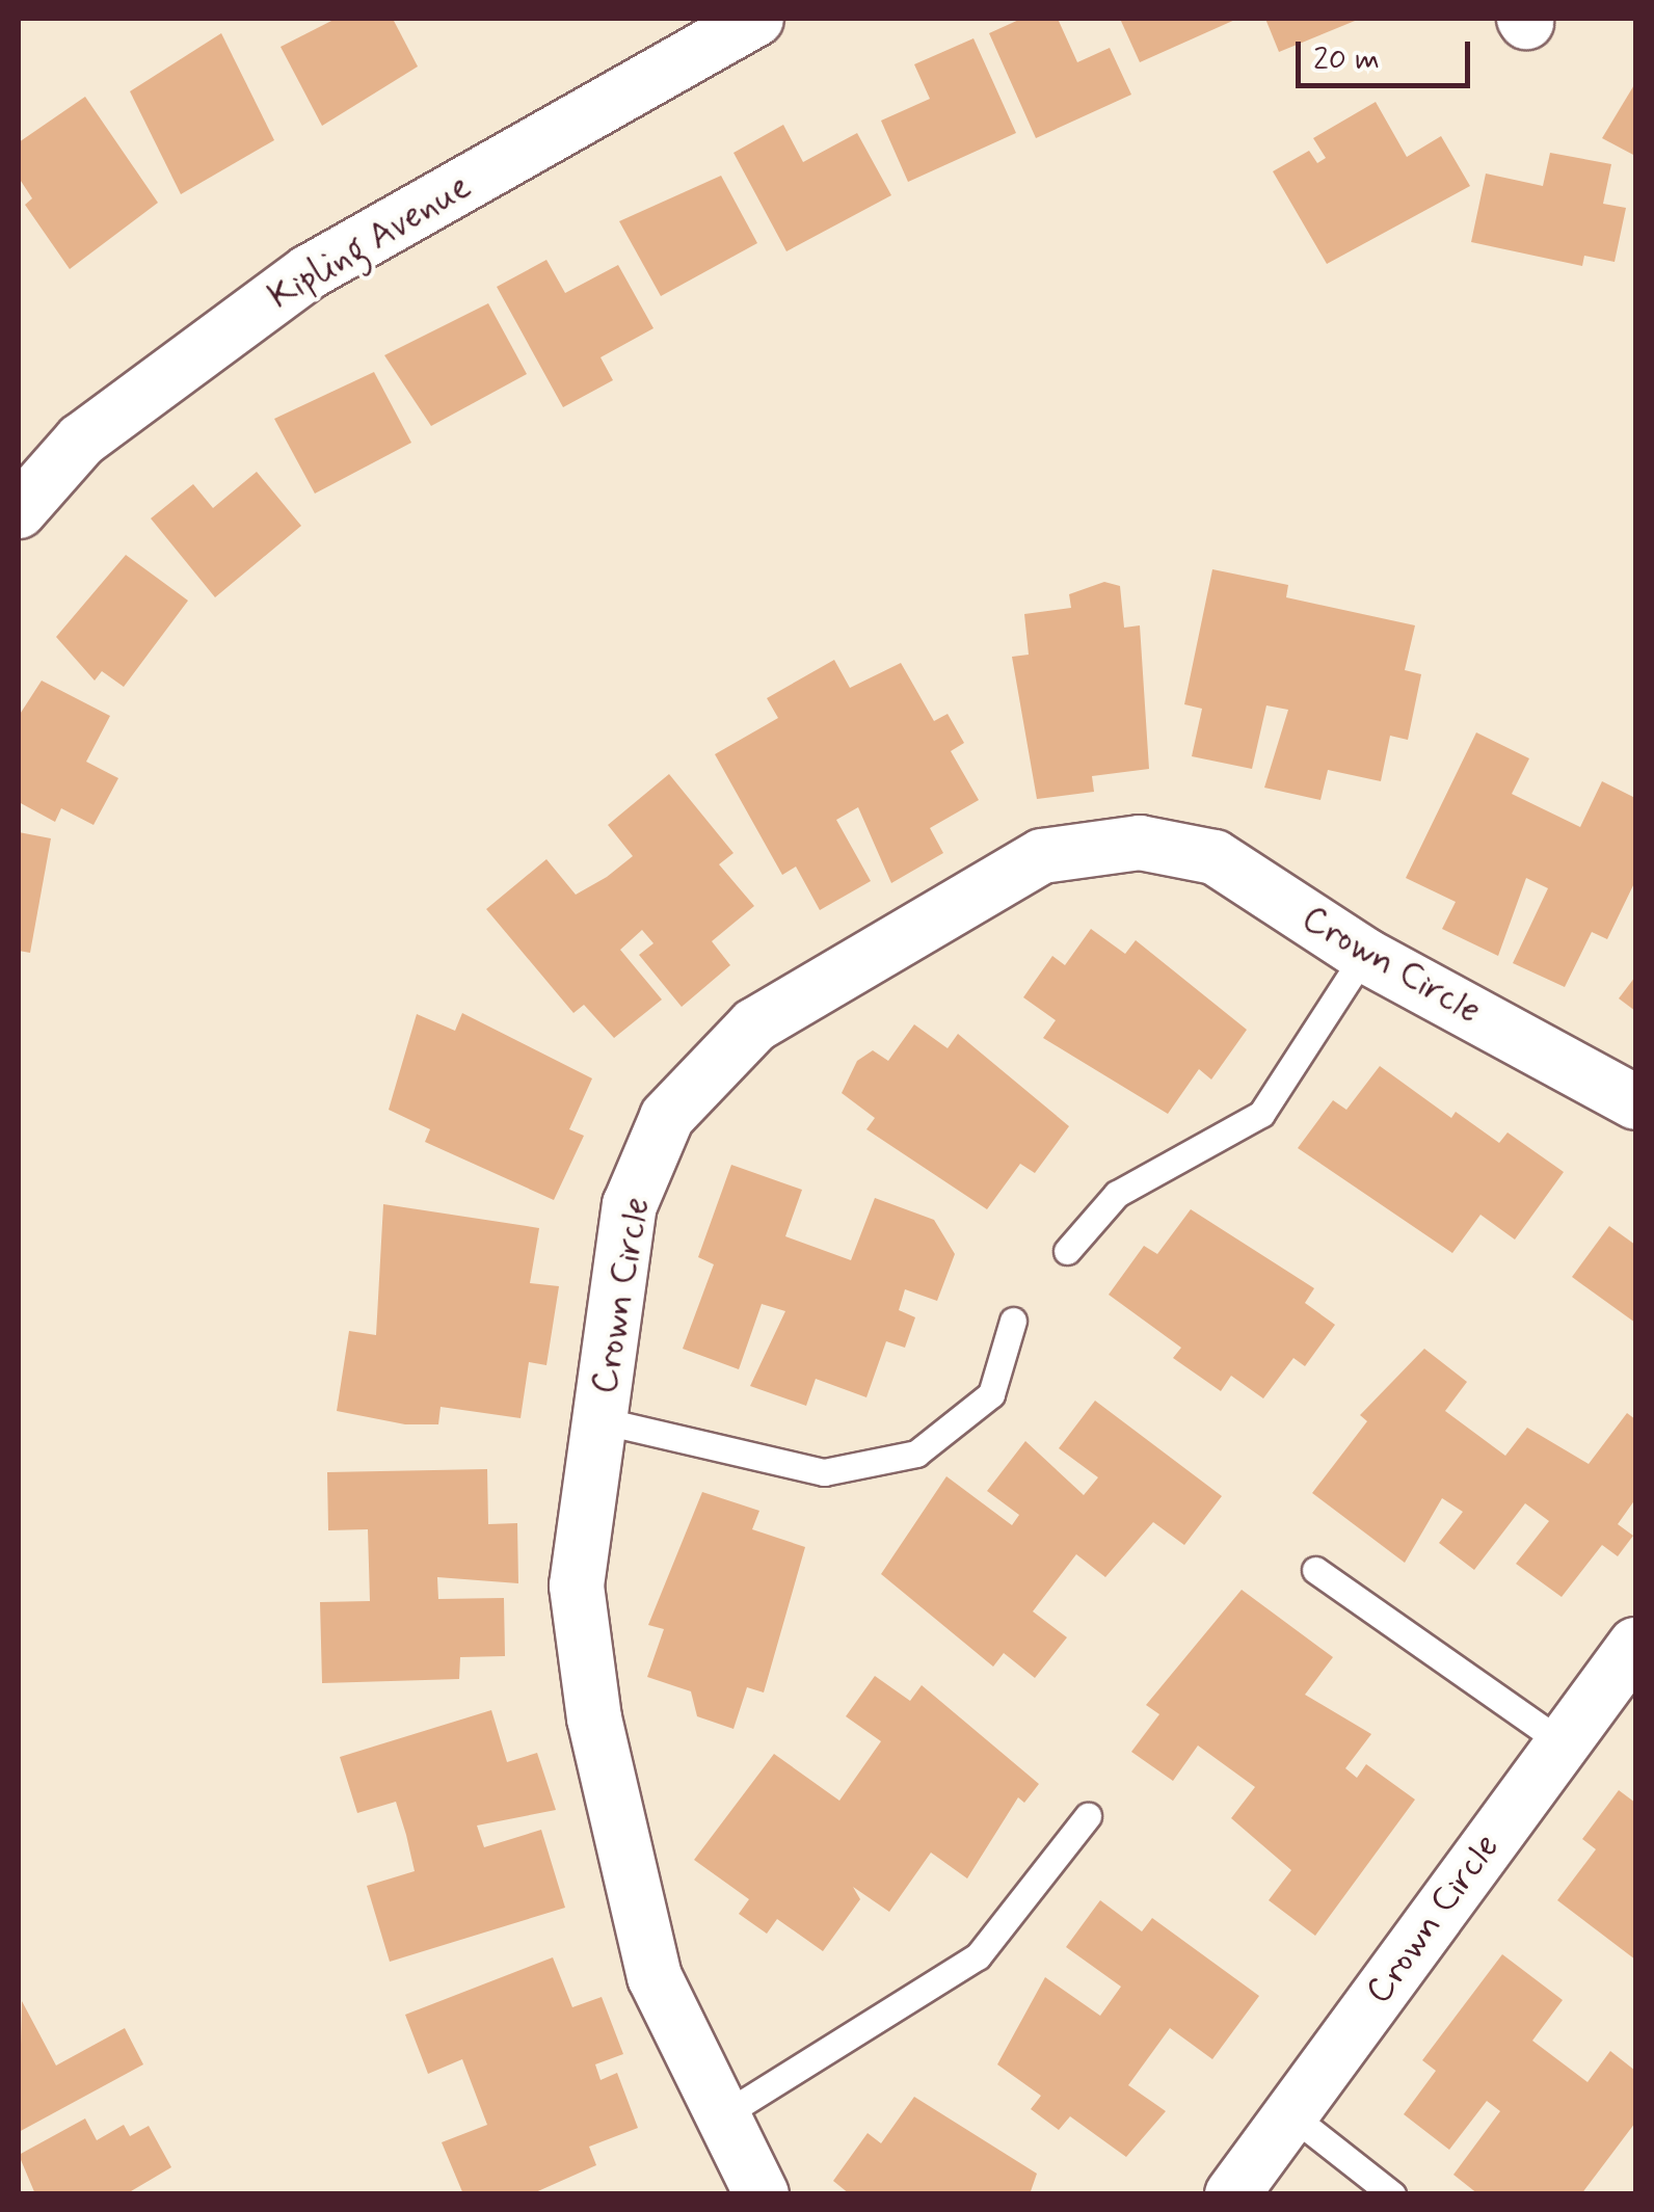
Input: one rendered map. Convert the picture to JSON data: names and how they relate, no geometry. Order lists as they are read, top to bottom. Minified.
{"streets":{"street":["Kipling Avenue","Crown Circle"]},"scale_bar":"20 m"}
